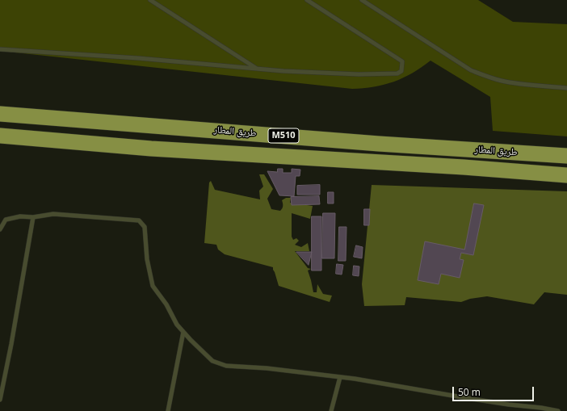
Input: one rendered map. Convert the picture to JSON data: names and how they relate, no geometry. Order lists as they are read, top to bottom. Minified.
{"streets":{"highway":["طريق المطار","M510"]},"scale_bar":"50 m"}
